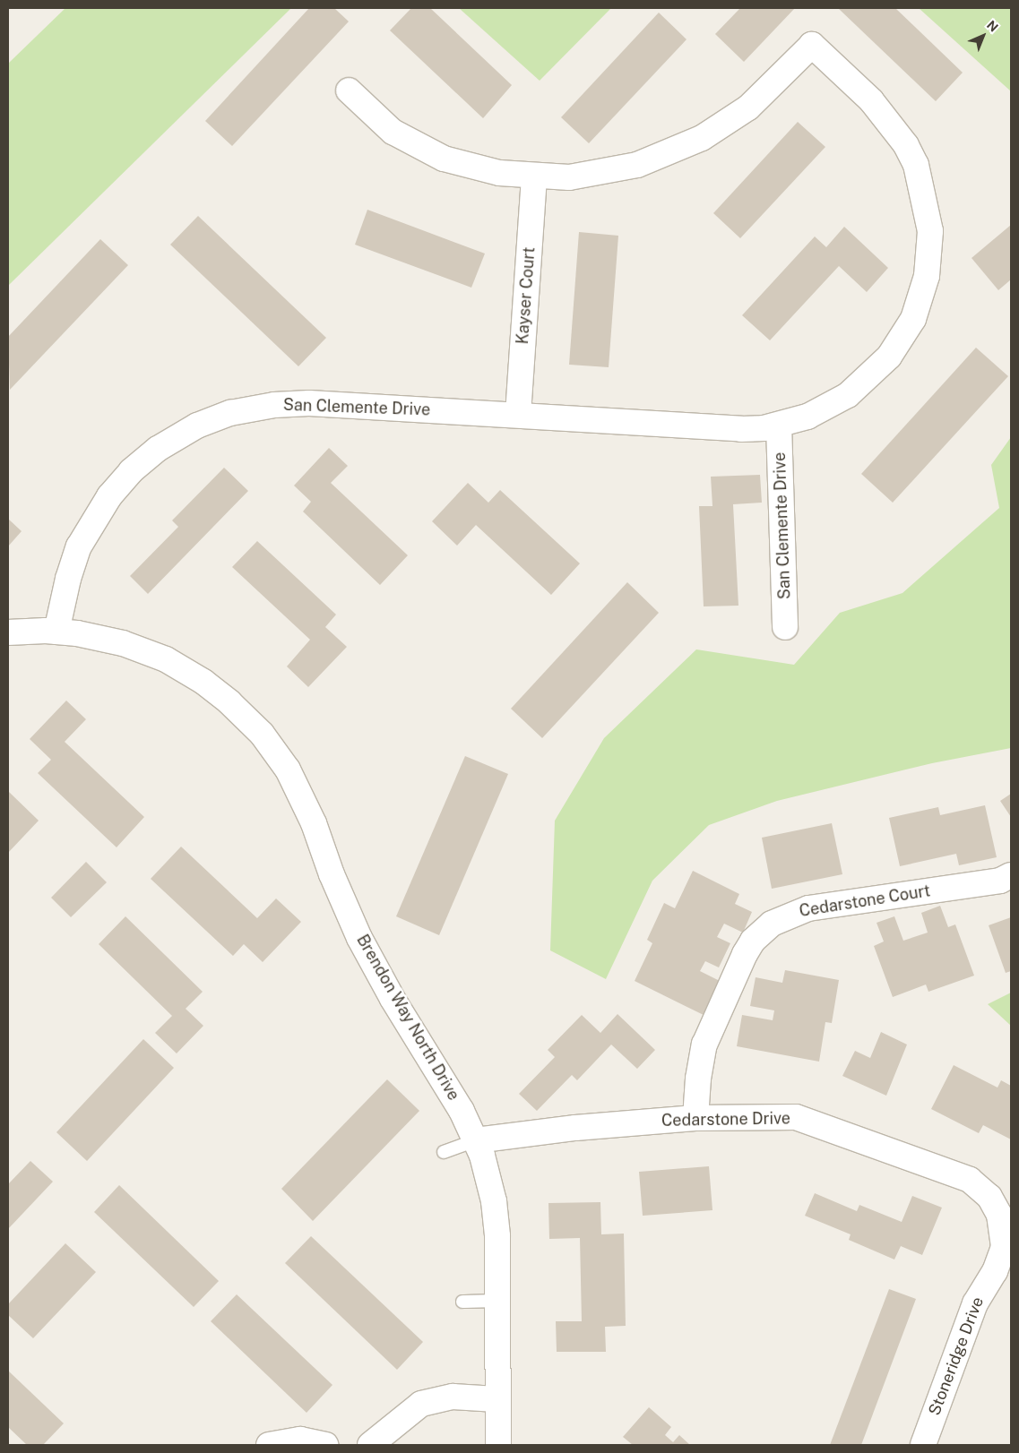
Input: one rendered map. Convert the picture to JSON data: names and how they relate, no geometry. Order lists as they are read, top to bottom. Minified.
{"streets":{"street":["Kayser Court","San Clemente Drive","Cedarstone Court","Brendon Way North Drive","Cedarstone Drive","Stoneridge Drive"]},"crossings":[["Kayser Court","San Clemente Drive"],["San Clemente Drive","Brendon Way North Drive"],["Cedarstone Court","Cedarstone Drive"],["Brendon Way North Drive","Cedarstone Drive"],["Cedarstone Drive","Stoneridge Drive"]],"north":"top right"}
